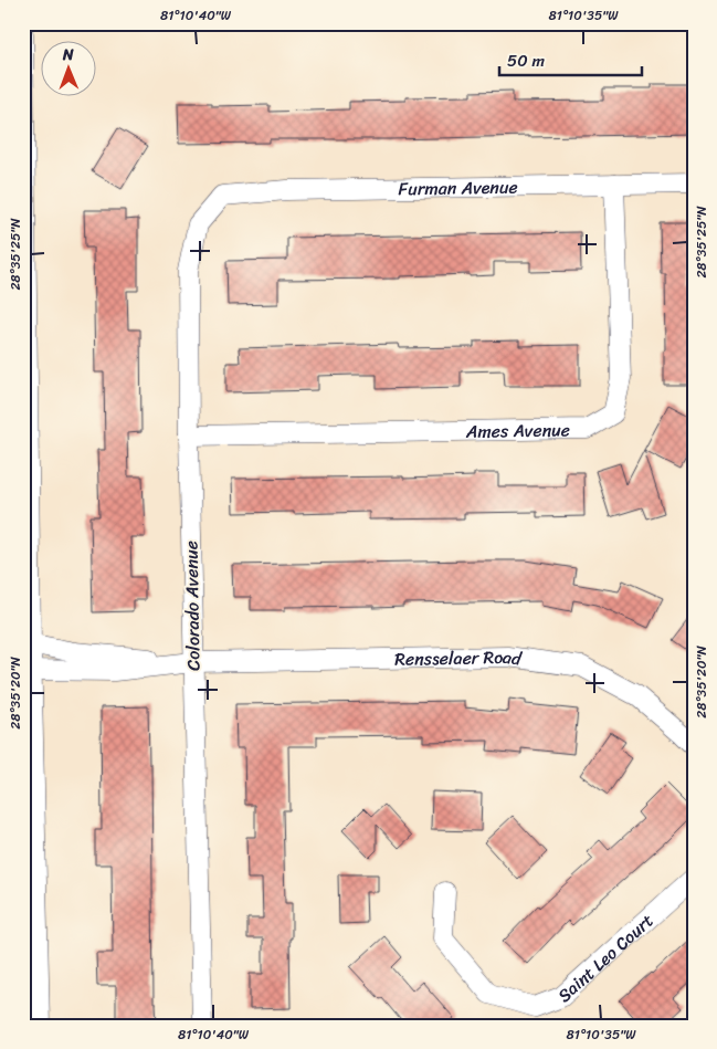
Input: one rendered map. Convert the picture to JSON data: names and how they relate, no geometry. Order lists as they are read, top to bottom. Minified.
{"streets":{"street":["Furman Avenue","Ames Avenue","Colorado Avenue","Rensselaer Road","Saint Leo Court"]},"crossings":[["Furman Avenue","Ames Avenue"],["Furman Avenue","Colorado Avenue"],["Ames Avenue","Colorado Avenue"],["Colorado Avenue","Rensselaer Road"]],"scale_bar":"50 m","north":"top","coordinates":["81°10'40\"W","81°10'35\"W","28°35'25\"N","28°35'20\"N"]}
